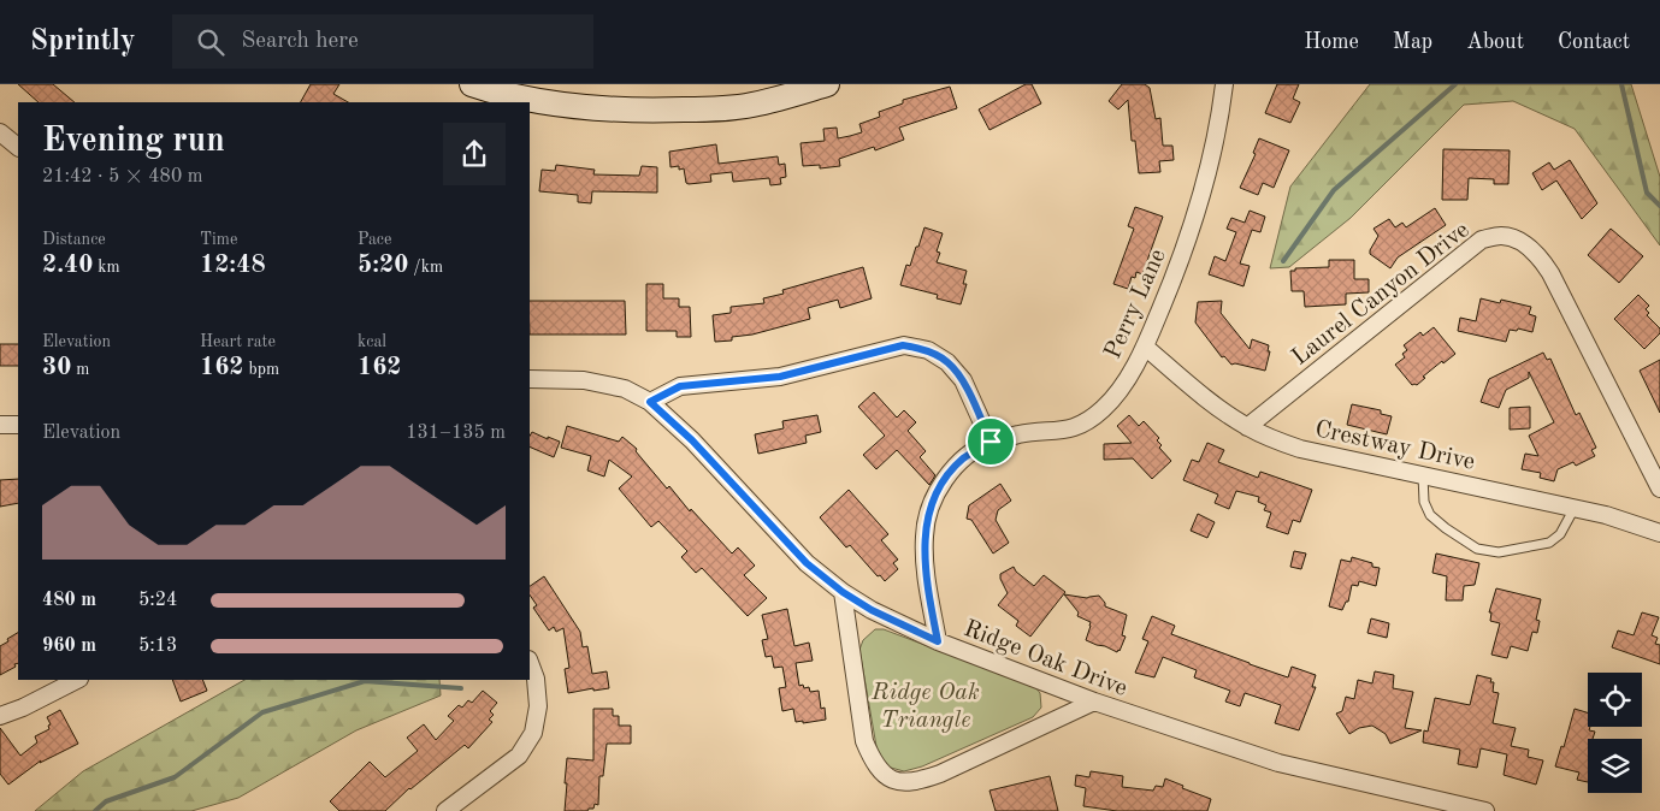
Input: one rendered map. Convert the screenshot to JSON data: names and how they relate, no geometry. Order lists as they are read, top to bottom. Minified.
{"streets":{"street":["Laurel Canyon Drive","Perry Lane","Crestway Drive","Ridge Oak Drive"]},"crossings":[["Laurel Canyon Drive","Crestway Drive"],["Perry Lane","Crestway Drive"],["Perry Lane","Ridge Oak Drive"]],"parks":["Ridge Oak Triangle"],"page":{"header":"Sprintly","search":"Search here","nav":["Home","Map","About","Contact"],"heading":["Evening run","21:42 · 5 × 480 m"],"stats":[["Distance","2.40 km"],["Time","12:48"],["Pace","5:20 /km"],["Elevation","30 m"],["Heart rate","162 bpm"],["kcal","162"]],"chart":["Elevation","131–135 m"],"list":[{"name":"480 m","note":"5:24"},{"name":"960 m","note":"5:13"}]}}
